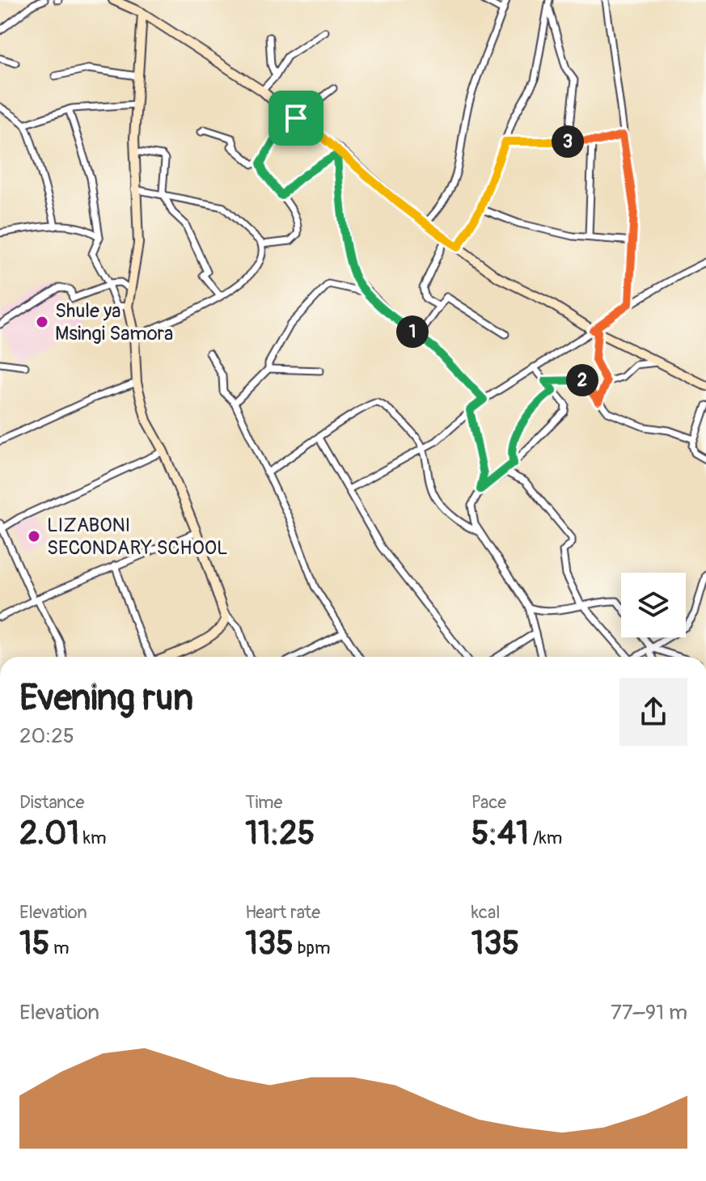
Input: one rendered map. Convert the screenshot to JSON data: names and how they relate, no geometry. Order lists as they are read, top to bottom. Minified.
{"places":["Shule ya Msingi Samora","LIZABONI SECONDARY SCHOOL"],"page":{"pins":["3","1","2"],"heading":["Evening run","20:25"],"stats":[["Distance","2.01 km"],["Time","11:25"],["Pace","5:41 /km"],["Elevation","15 m"],["Heart rate","135 bpm"],["kcal","135"]],"chart":["Elevation","77–91 m"]}}
